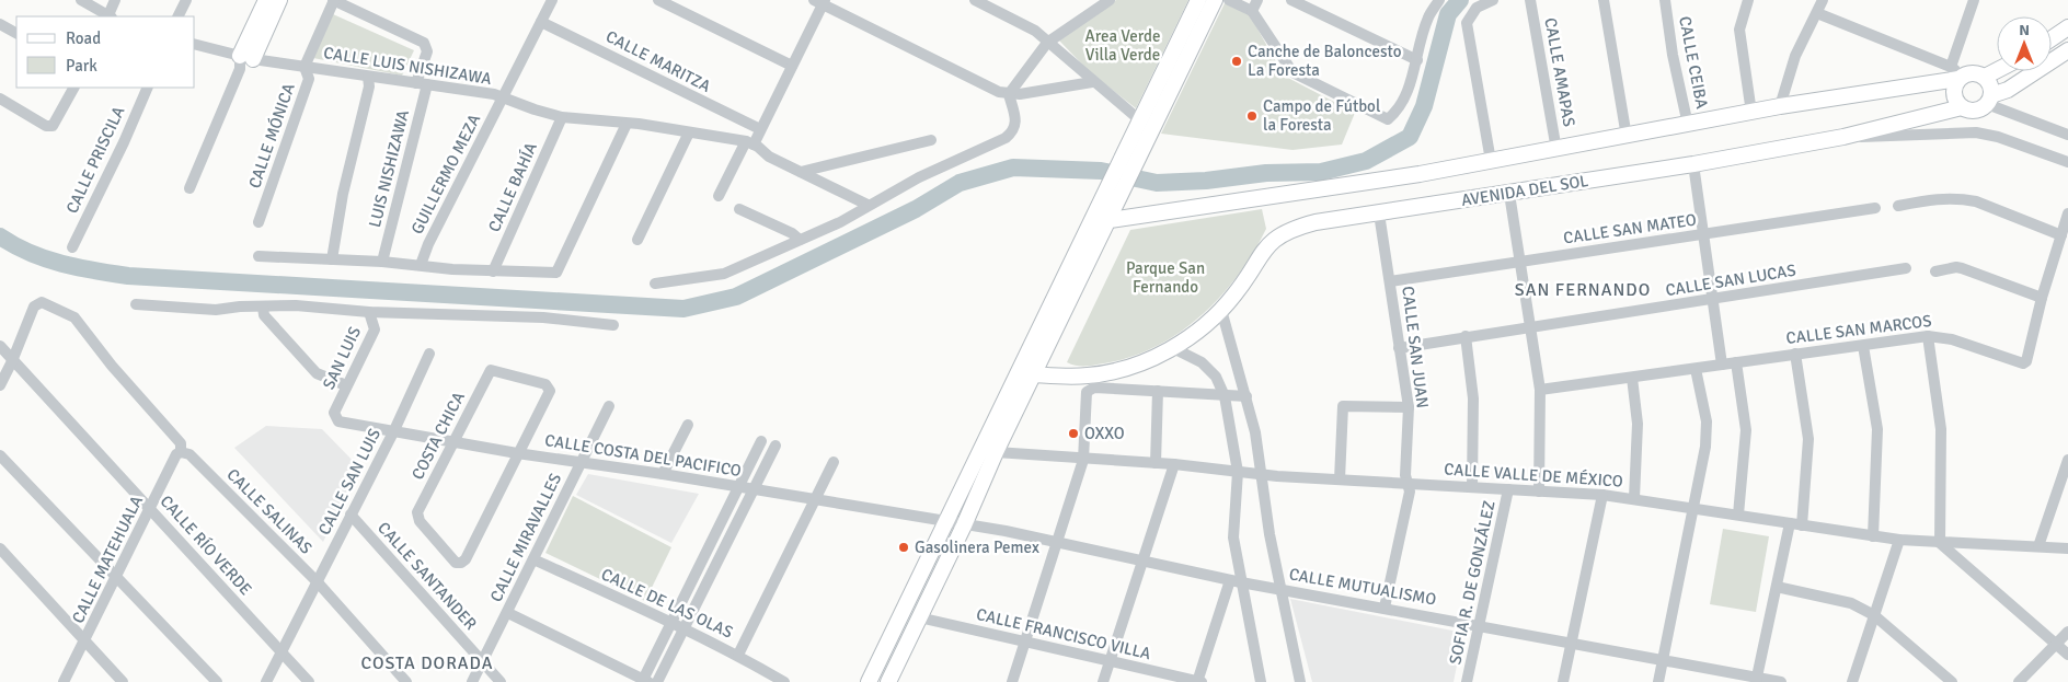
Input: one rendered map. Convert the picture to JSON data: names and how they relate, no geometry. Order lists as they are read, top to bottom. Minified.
{"streets":{"street":["CALLE MARITZA","CALLE CEIBA","CALLE LUIS NISHIZAWA","CALLE AMAPAS","CALLE MÓNICA","CALLE PRISCILA","LUIS NISHIZAWA","GUILLERMO MEZA","CALLE BAHÍA","AVENIDA DEL SOL","CALLE SAN MATEO","CALLE SAN LUCAS","CALLE SAN MARCOS","CALLE SAN JUAN","SAN LUIS","COSTA CHICA","CALLE COSTA DEL PACIFICO","CALLE VALLE DE MÉXICO","CALLE SAN LUIS","CALLE SALINAS","CALLE MIRAVALLES","CALLE RÍO VERDE","CALLE MATEHUALA","CALLE SANTANDER","SOFIA R. DE GONZÁLEZ","CALLE MUTUALISMO","CALLE DE LAS OLAS","CALLE FRANCISCO VILLA"]},"crossings":[["CALLE MARITZA","GUILLERMO MEZA"],["CALLE CEIBA","AVENIDA DEL SOL"],["CALLE LUIS NISHIZAWA","CALLE MÓNICA"],["CALLE LUIS NISHIZAWA","LUIS NISHIZAWA"],["CALLE LUIS NISHIZAWA","GUILLERMO MEZA"],["CALLE LUIS NISHIZAWA","CALLE BAHÍA"],["CALLE AMAPAS","AVENIDA DEL SOL"],["CALLE MÓNICA","LUIS NISHIZAWA"],["AVENIDA DEL SOL","CALLE SAN JUAN"],["CALLE SAN MATEO","CALLE SAN JUAN"],["CALLE SAN LUCAS","CALLE SAN JUAN"],["CALLE SAN JUAN","CALLE VALLE DE MÉXICO"],["CALLE SAN JUAN","CALLE MUTUALISMO"],["SAN LUIS","CALLE COSTA DEL PACIFICO"],["COSTA CHICA","CALLE COSTA DEL PACIFICO"],["CALLE COSTA DEL PACIFICO","CALLE SAN LUIS"],["CALLE COSTA DEL PACIFICO","CALLE MIRAVALLES"],["CALLE COSTA DEL PACIFICO","CALLE MUTUALISMO"],["CALLE VALLE DE MÉXICO","SOFIA R. DE GONZÁLEZ"],["CALLE SAN LUIS","CALLE SALINAS"],["CALLE SAN LUIS","CALLE RÍO VERDE"],["CALLE SAN LUIS","CALLE SANTANDER"],["CALLE SALINAS","CALLE RÍO VERDE"],["CALLE SALINAS","CALLE MATEHUALA"],["CALLE MIRAVALLES","CALLE SANTANDER"],["CALLE MIRAVALLES","CALLE DE LAS OLAS"],["CALLE RÍO VERDE","CALLE MATEHUALA"],["SOFIA R. DE GONZÁLEZ","CALLE MUTUALISMO"]],"districts":["SAN FERNANDO","COSTA DORADA"],"parks":["Area Verde Villa Verde","Parque San Fernando"],"places":["Canche de Baloncesto La Foresta","Campo de Fútbol la Foresta","OXXO","Gasolinera Pemex"],"legend":["Road","Park"],"north":"top"}
